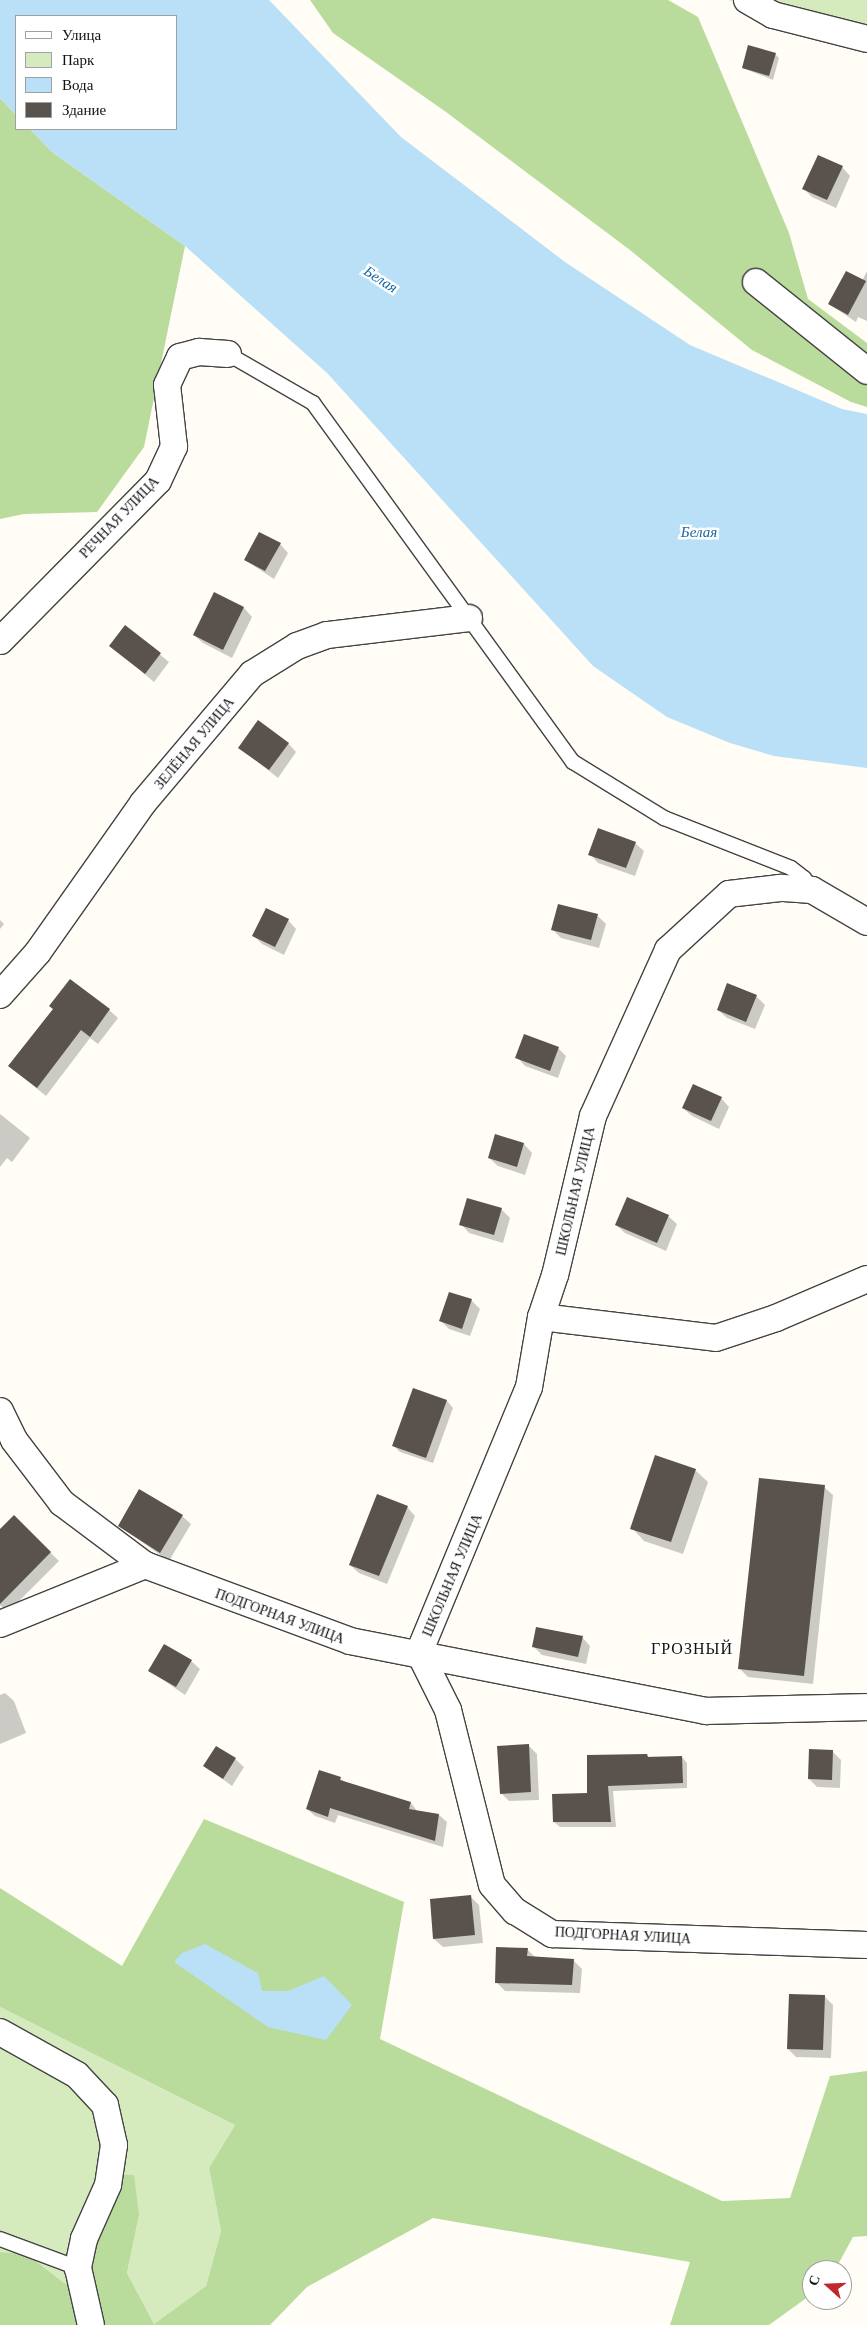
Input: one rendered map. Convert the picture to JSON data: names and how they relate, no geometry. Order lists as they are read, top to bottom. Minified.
{"streets":{"street":["РЕЧНАЯ УЛИЦА","ЗЕЛЁНАЯ УЛИЦА","ШКОЛЬНАЯ УЛИЦА","ПОДГОРНАЯ УЛИЦА"]},"crossings":[["ШКОЛЬНАЯ УЛИЦА","ПОДГОРНАЯ УЛИЦА"]],"districts":["ГРОЗНЫЙ"],"water":["Белая"],"legend":["Улица","Парк","Вода","Здание"],"north":"left"}
